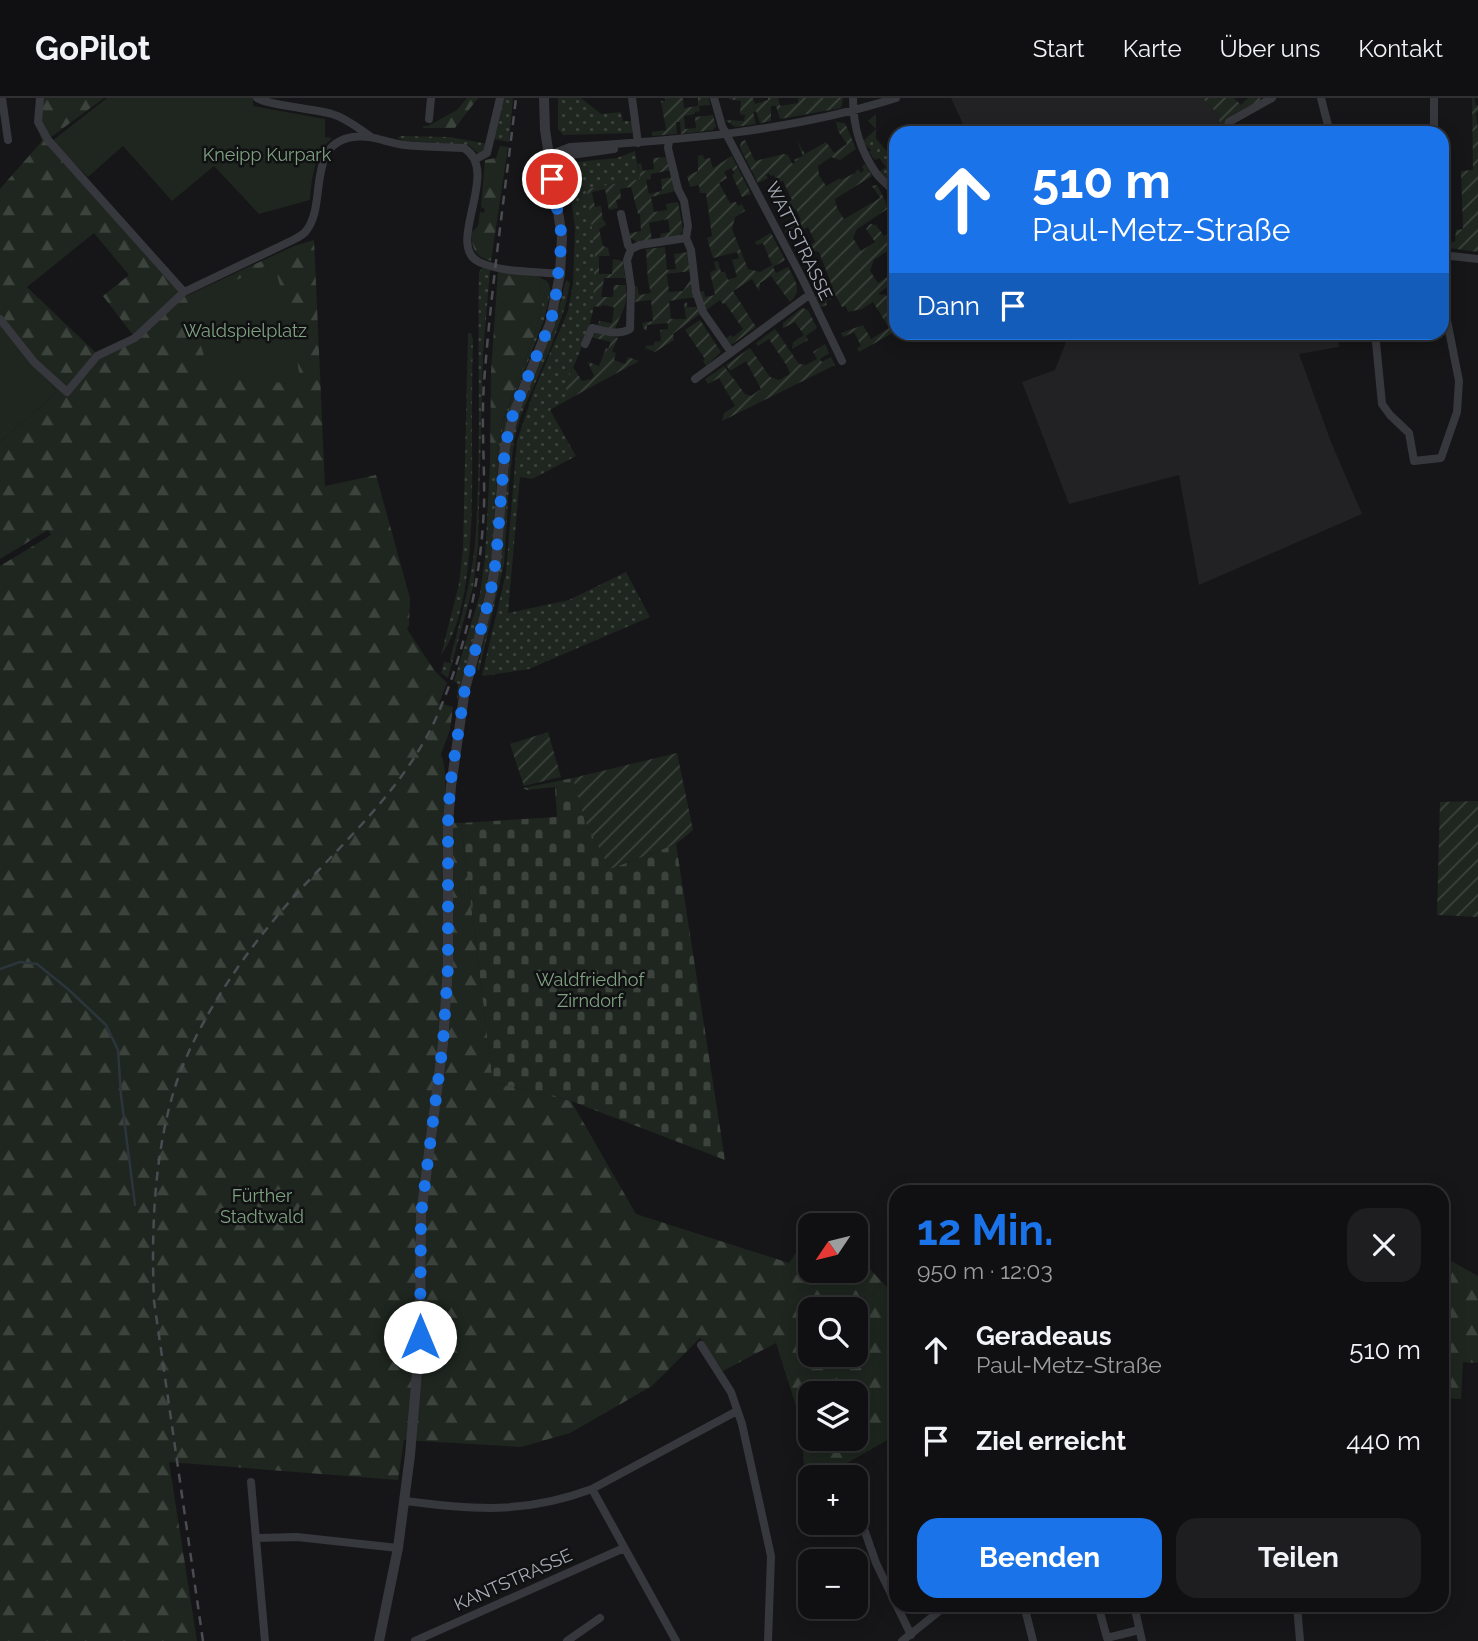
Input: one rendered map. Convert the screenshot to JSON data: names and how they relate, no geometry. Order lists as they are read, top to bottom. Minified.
{"streets":{"street":["WATTSTRASSE","KANTSTRASSE"]},"parks":["Kneipp Kurpark","Waldspielplatz","Waldfriedhof Zirndorf","Fürther Stadtwald"],"north":"bottom left","page":{"header":"GoPilot","nav":["Start","Karte","Über uns","Kontakt"],"turn":["510 m","Paul-Metz-Straße"],"then":"Dann","heading":["12 Min.","950 m · 12:03"],"map_buttons":["+","−"],"list":[{"name":"Geradeaus","note":"Paul-Metz-Straße","value":"510 m"},{"name":"Ziel erreicht","value":"440 m"}],"buttons":["Beenden","Teilen"]}}
